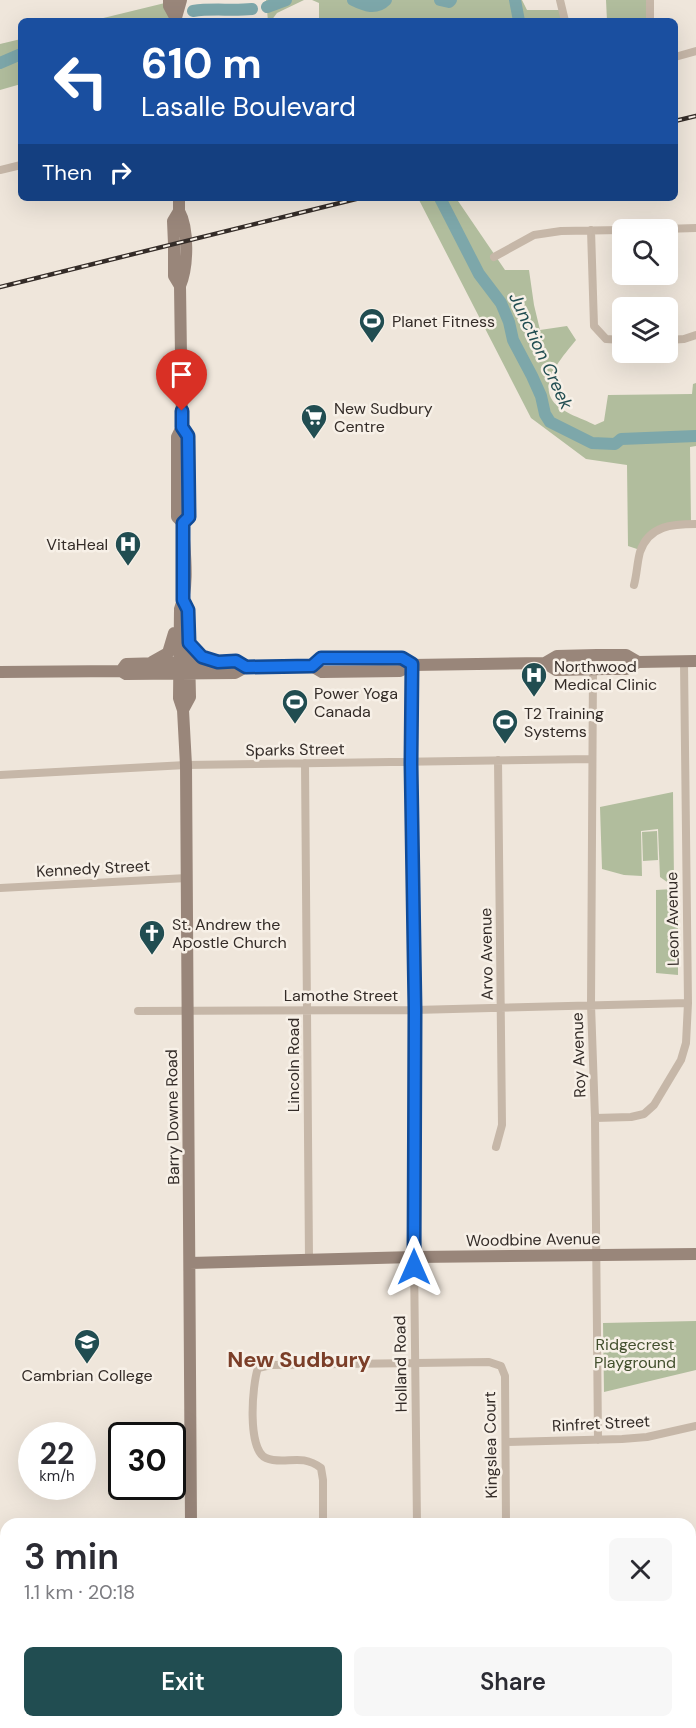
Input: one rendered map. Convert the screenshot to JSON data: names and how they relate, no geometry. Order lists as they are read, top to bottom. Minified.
{"streets":{"main road":["Barry Downe Road","Woodbine Avenue"],"street":["Sparks Street","Kennedy Street","Leon Avenue","Arvo Avenue","Lamothe Street","Roy Avenue","Lincoln Road","Holland Road","Rinfret Street","Kingslea Court"]},"crossings":[["Sparks Street","Arvo Avenue"],["Sparks Street","Roy Avenue"],["Sparks Street","Lincoln Road"],["Sparks Street","Barry Downe Road"],["Sparks Street","Holland Road"],["Kennedy Street","Barry Downe Road"],["Leon Avenue","Lamothe Street"],["Leon Avenue","Roy Avenue"],["Arvo Avenue","Lamothe Street"],["Lamothe Street","Roy Avenue"],["Lamothe Street","Lincoln Road"],["Lamothe Street","Barry Downe Road"],["Lamothe Street","Holland Road"],["Roy Avenue","Woodbine Avenue"],["Roy Avenue","Rinfret Street"],["Lincoln Road","Woodbine Avenue"],["Barry Downe Road","Woodbine Avenue"],["Woodbine Avenue","Holland Road"],["Holland Road","Kingslea Court"],["Rinfret Street","Kingslea Court"]],"districts":["New Sudbury"],"water":["Junction Creek"],"parks":["Ridgecrest Playground"],"places":{"sports":["Planet Fitness","Power Yoga Canada","T2 Training Systems"],"supermarket":["New Sudbury Centre"],"hospital":["VitaHeal","Northwood Medical Clinic"],"church":["St. Andrew the Apostle Church"],"school or university":["Cambrian College"]},"page":{"turn":["610 m","Lasalle Boulevard"],"then":"Then","speed":"22 km/h","limit":"30","heading":["3 min","1.1 km · 20:18"],"buttons":["Exit","Share"]}}
